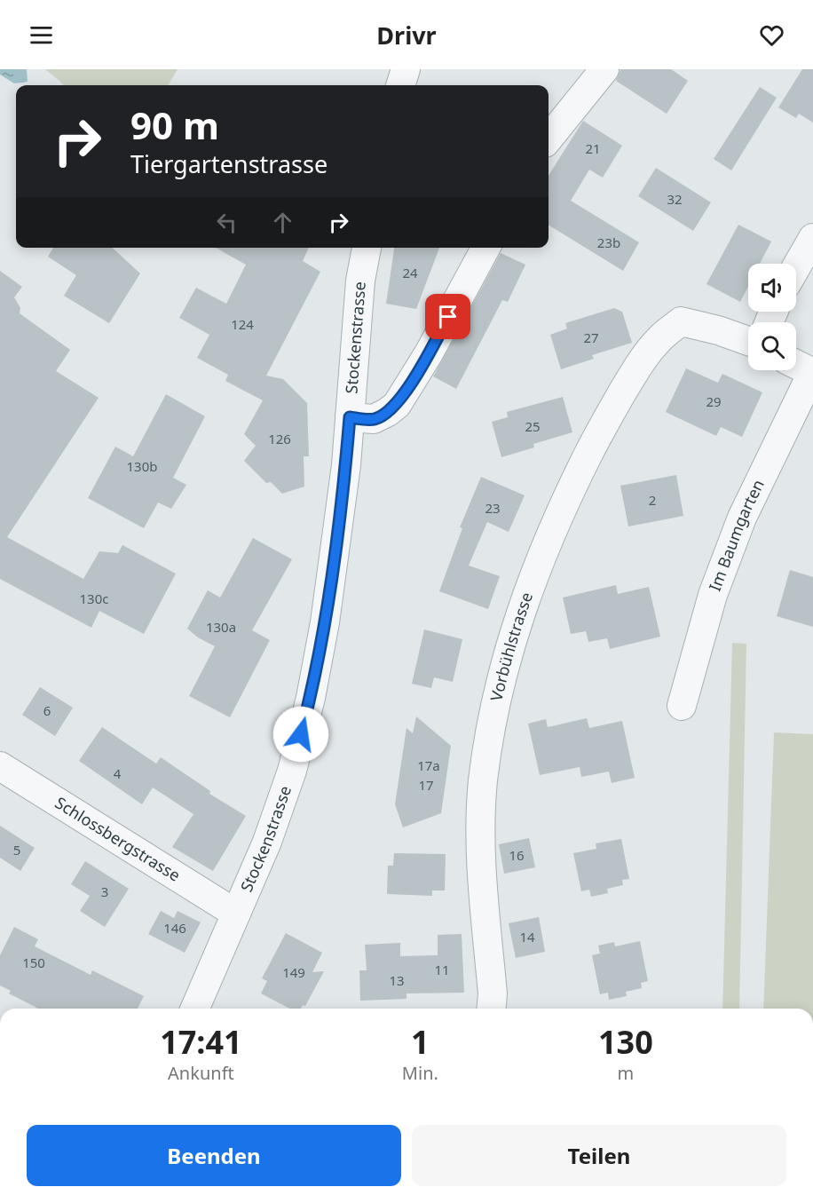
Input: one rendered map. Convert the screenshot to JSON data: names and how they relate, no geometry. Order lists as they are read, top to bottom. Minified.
{"streets":{"street":["Stockenstrasse","Im Baumgarten","Vorbühlstrasse","Schlossbergstrasse"]},"crossings":[["Stockenstrasse","Schlossbergstrasse"]],"house_numbers":["21","32","23b","24","124","27","29","25","126","130b","2","23","130c","130a","6","17a","4","17","5","16","3","146","14","150","11","149","13"],"page":{"header":"Drivr","turn":["90 m","Tiergartenstrasse"],"eta":["17:41","Ankunft","1","Min.","130","m"],"buttons":["Beenden","Teilen"]}}
